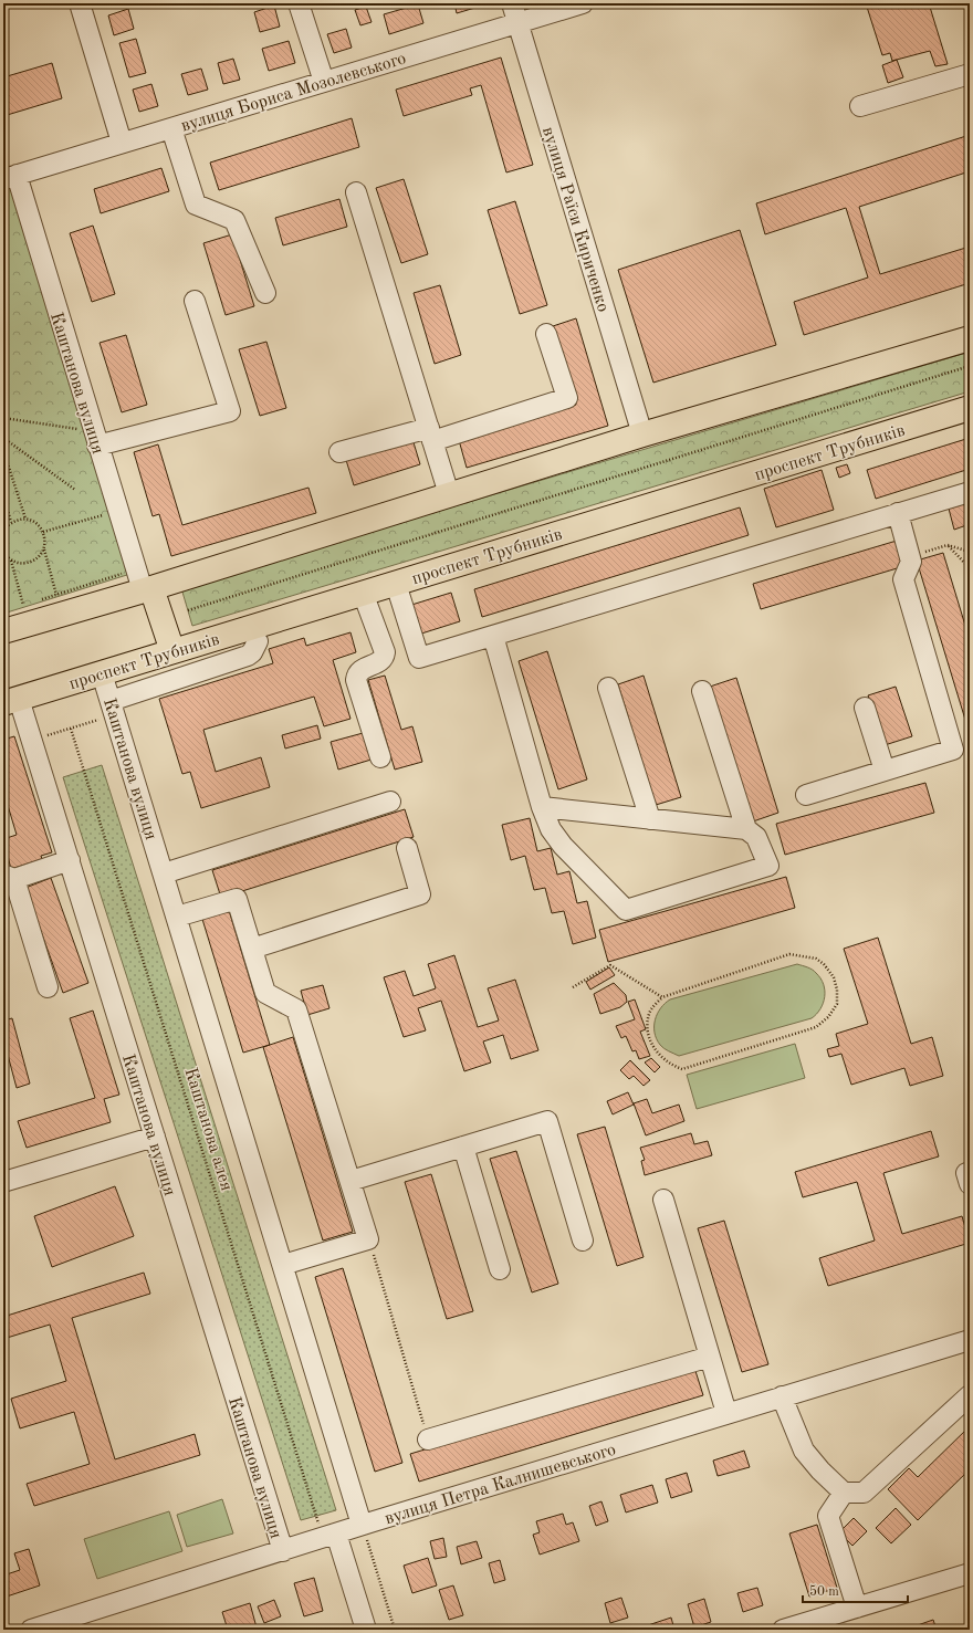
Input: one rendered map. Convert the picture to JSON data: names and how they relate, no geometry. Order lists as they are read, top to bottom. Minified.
{"streets":{"main road":["проспект Трубників"],"street":["вулиця Бориса Мозолевського","вулиця Раїси Кириченко","Каштанова вулиця","вулиця Петра Калнишевського"],"path":["Каштанова алея"]},"crossings":[["вулиця Бориса Мозолевського","вулиця Раїси Кириченко"],["вулиця Бориса Мозолевського","Каштанова вулиця"],["Каштанова вулиця","проспект Трубників"],["Каштанова вулиця","вулиця Петра Калнишевського"],["Каштанова алея","вулиця Петра Калнишевського"]],"scale_bar":"50 m"}
